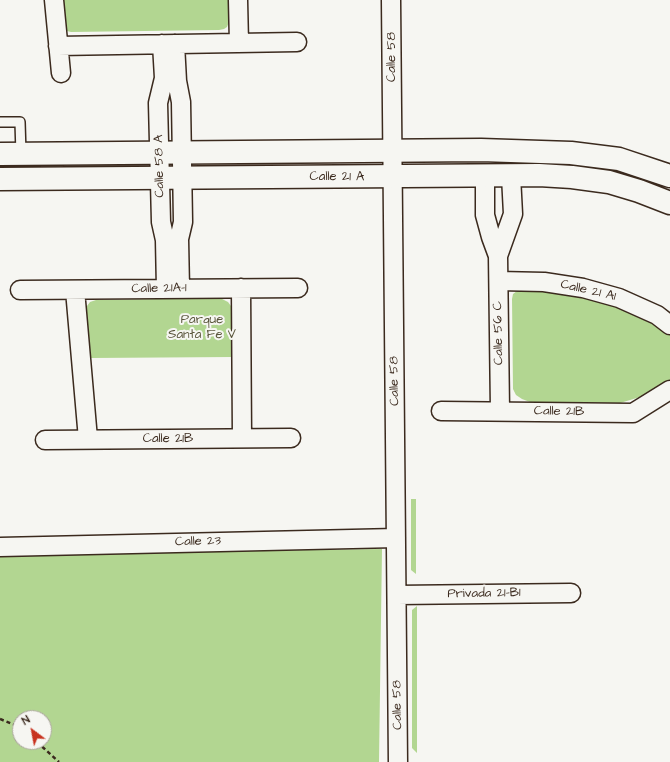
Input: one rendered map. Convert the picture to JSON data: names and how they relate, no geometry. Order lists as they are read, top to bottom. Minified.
{"streets":{"main road":["Calle 21 A"],"street":["Calle 58","Calle 58 A","Calle 21A-1","Calle 21 A1","Calle 56 C","Calle 21B","Calle 23","Privada 21-B1"]},"crossings":[["Calle 58","Calle 21 A"],["Calle 58","Calle 23"],["Calle 58","Privada 21-B1"],["Calle 58 A","Calle 21 A"],["Calle 58 A","Calle 21A-1"],["Calle 21 A","Calle 56 C"],["Calle 21 A1","Calle 56 C"],["Calle 56 C","Calle 21B"]],"parks":["Parque Santa Fe V"],"north":"top left"}
